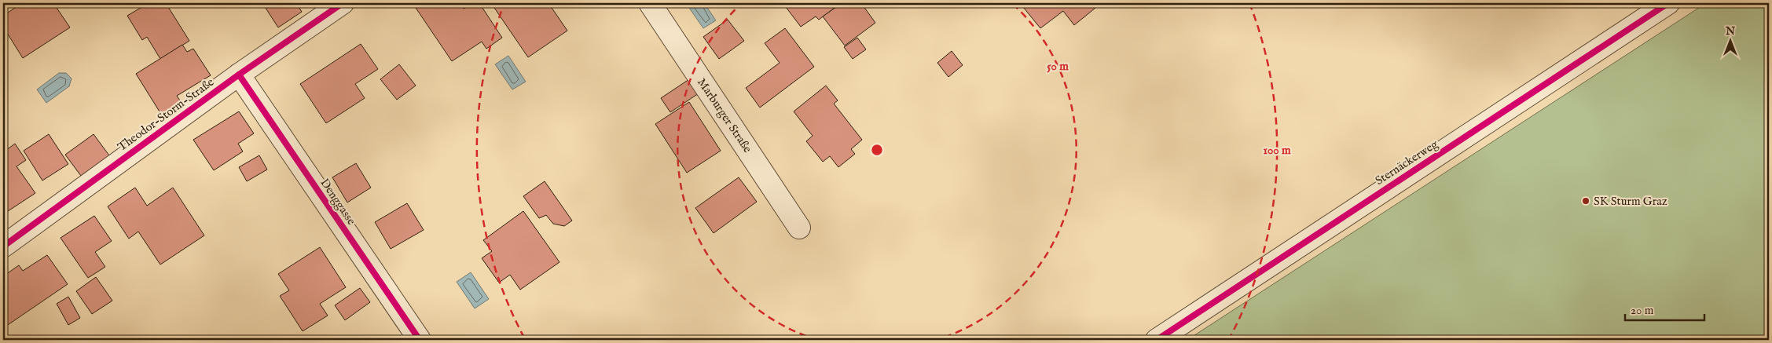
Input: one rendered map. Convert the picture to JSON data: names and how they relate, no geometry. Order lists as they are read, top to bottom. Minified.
{"streets":{"street":["Theodor-Storm-Straße","Marburger Straße","Sternäckerweg","Denggasse"]},"crossings":[["Theodor-Storm-Straße","Denggasse"]],"places":["SK Sturm Graz"],"scale_bar":"20 m","north":"top","rings":["50 m","100 m"]}
